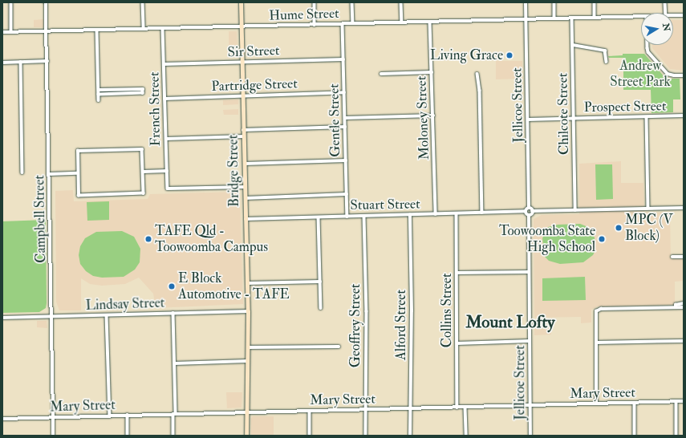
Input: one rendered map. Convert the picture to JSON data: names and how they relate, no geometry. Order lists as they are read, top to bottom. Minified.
{"streets":{"main road":["Bridge Street"],"street":["Hume Street","Sir Street","Partridge Street","Jellicoe Street","Prospect Street","French Street","Chilcote Street","Moloney Street","Gentle Street","Stuart Street","Campbell Street","Lindsay Street","Collins Street","Alford Street","Geoffrey Street","Mary Street"]},"crossings":[["Hume Street","Jellicoe Street"],["Hume Street","French Street"],["Hume Street","Chilcote Street"],["Hume Street","Moloney Street"],["Hume Street","Gentle Street"],["Hume Street","Bridge Street"],["Hume Street","Campbell Street"],["Sir Street","French Street"],["Sir Street","Gentle Street"],["Sir Street","Bridge Street"],["Partridge Street","French Street"],["Partridge Street","Gentle Street"],["Partridge Street","Bridge Street"],["Jellicoe Street","Prospect Street"],["Jellicoe Street","Mary Street"],["Prospect Street","Chilcote Street"],["French Street","Bridge Street"],["Moloney Street","Stuart Street"],["Gentle Street","Stuart Street"],["Bridge Street","Stuart Street"],["Bridge Street","Lindsay Street"],["Bridge Street","Mary Street"],["Stuart Street","Collins Street"],["Stuart Street","Alford Street"],["Stuart Street","Geoffrey Street"],["Campbell Street","Lindsay Street"],["Campbell Street","Mary Street"],["Collins Street","Mary Street"],["Alford Street","Mary Street"],["Geoffrey Street","Mary Street"]],"districts":["Mount Lofty"],"parks":["Andrew Street Park"],"places":["Living Grace","MPC (V Block)","TAFE Qld - Toowoomba Campus","Toowoomba State High School","E Block Automotive - TAFE"],"north":"right"}
